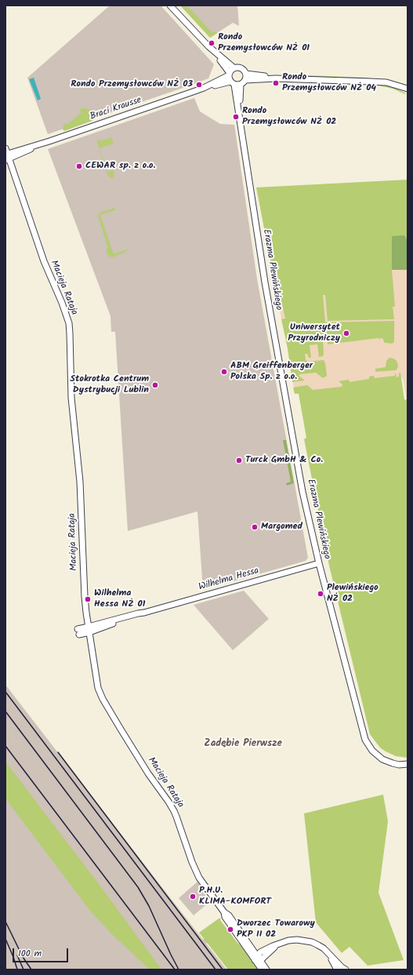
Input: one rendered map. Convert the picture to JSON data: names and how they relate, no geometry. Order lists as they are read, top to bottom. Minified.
{"streets":{"street":["Braci Krausse","Erazma Plewińskiego","Macieja Rataja","Wilhelma Hessa"]},"crossings":[["Braci Krausse","Erazma Plewińskiego"],["Braci Krausse","Macieja Rataja"],["Erazma Plewińskiego","Wilhelma Hessa"],["Macieja Rataja","Wilhelma Hessa"]],"districts":["Zadębie Pierwsze"],"places":["Rondo Przemysłowców NŻ 01","Rondo Przemysłowców NŻ 04","Rondo Przemysłowców NŻ 03","Rondo Przemysłowców NŻ 02","CEWAR sp. z o.o.","Uniwersytet Przyrodniczy","ABM Greiffenberger Polska Sp. z o.o.","Stokrotka Centrum Dystrybucji Lublin","Turck GmbH & Co.","Margomed","Plewińskiego NŻ 02","Wilhelma Hessa NŻ 01","P.H.U. KLIMA-KOMFORT","Dworzec Towarowy PKP II 02"],"scale_bar":"100 m"}
